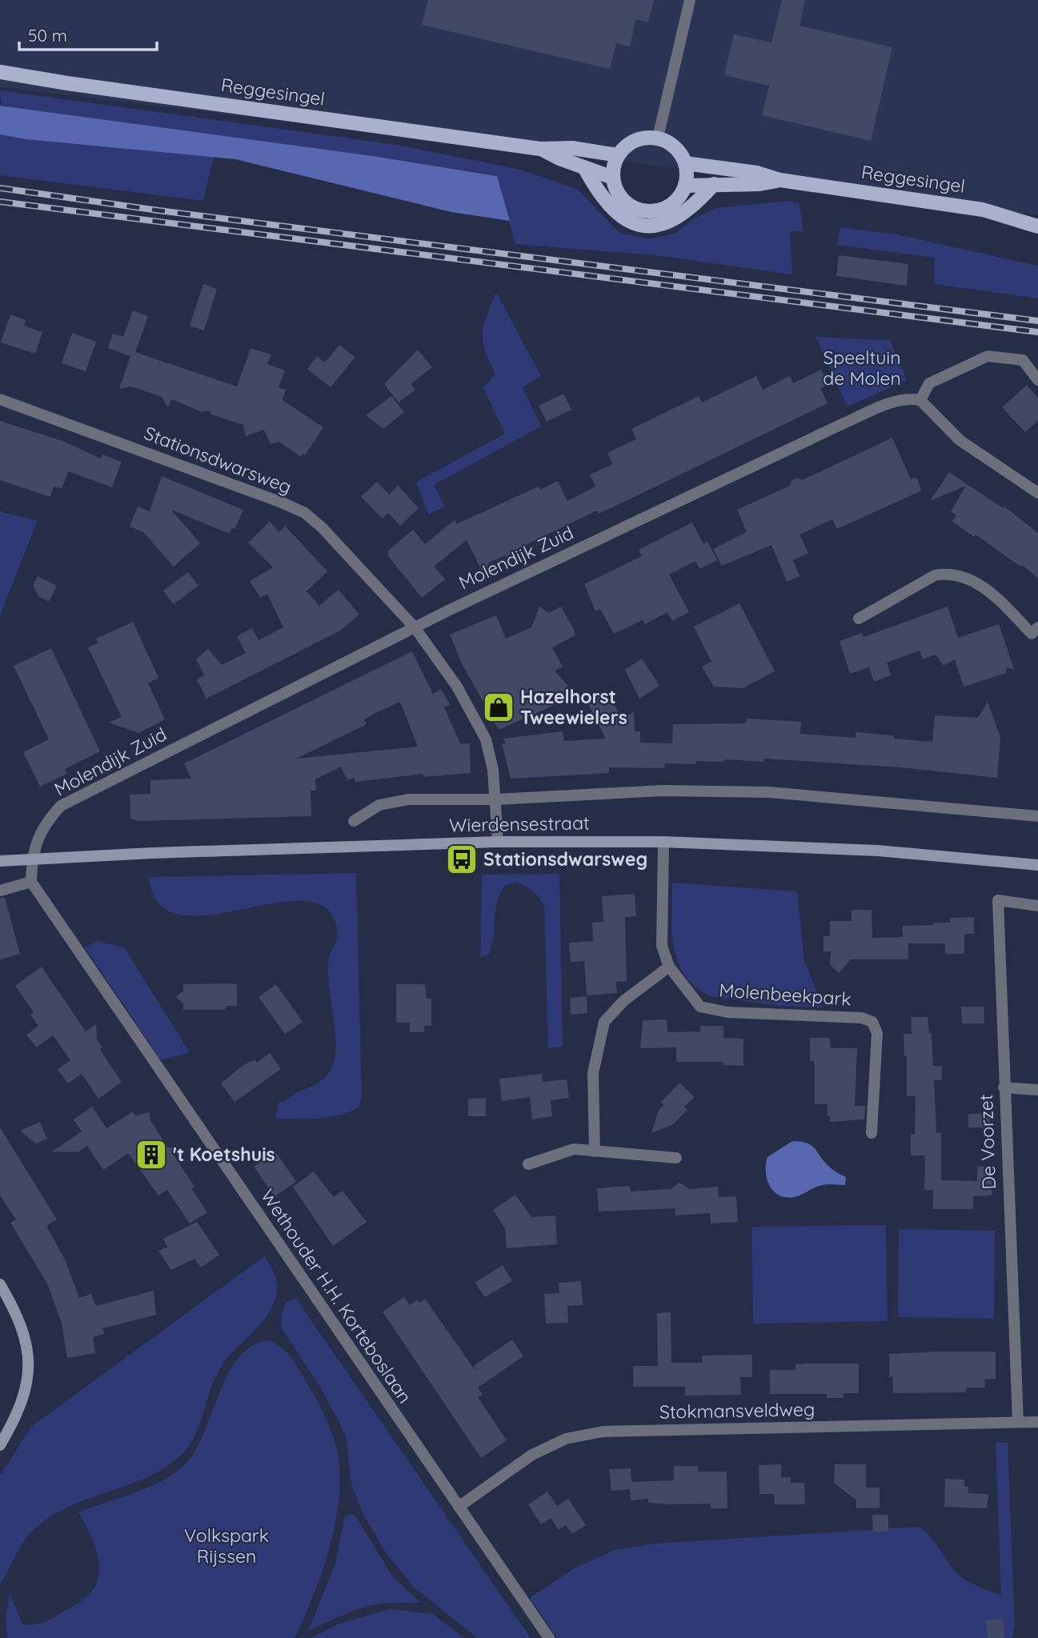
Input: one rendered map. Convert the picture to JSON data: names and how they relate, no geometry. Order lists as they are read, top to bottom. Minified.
{"streets":{"main road":["Reggesingel","Wierdensestraat"],"street":["Stationsdwarsweg","Molendijk Zuid","Molenbeekpark","De Voorzet","Wethouder H.H. Korteboslaan","Stokmansveldweg"]},"crossings":[["Stationsdwarsweg","Molendijk Zuid"],["Stationsdwarsweg","Wierdensestraat"],["Molendijk Zuid","Wierdensestraat"],["Wierdensestraat","Molenbeekpark"],["De Voorzet","Stokmansveldweg"],["Wethouder H.H. Korteboslaan","Stokmansveldweg"]],"parks":["Speeltuin de Molen","Volkspark Rijssen"],"places":{"shop":["Hazelhorst Tweewielers"],"bus stop":["Stationsdwarsweg"],"building":["'t Koetshuis"]},"scale_bar":"50 m"}
